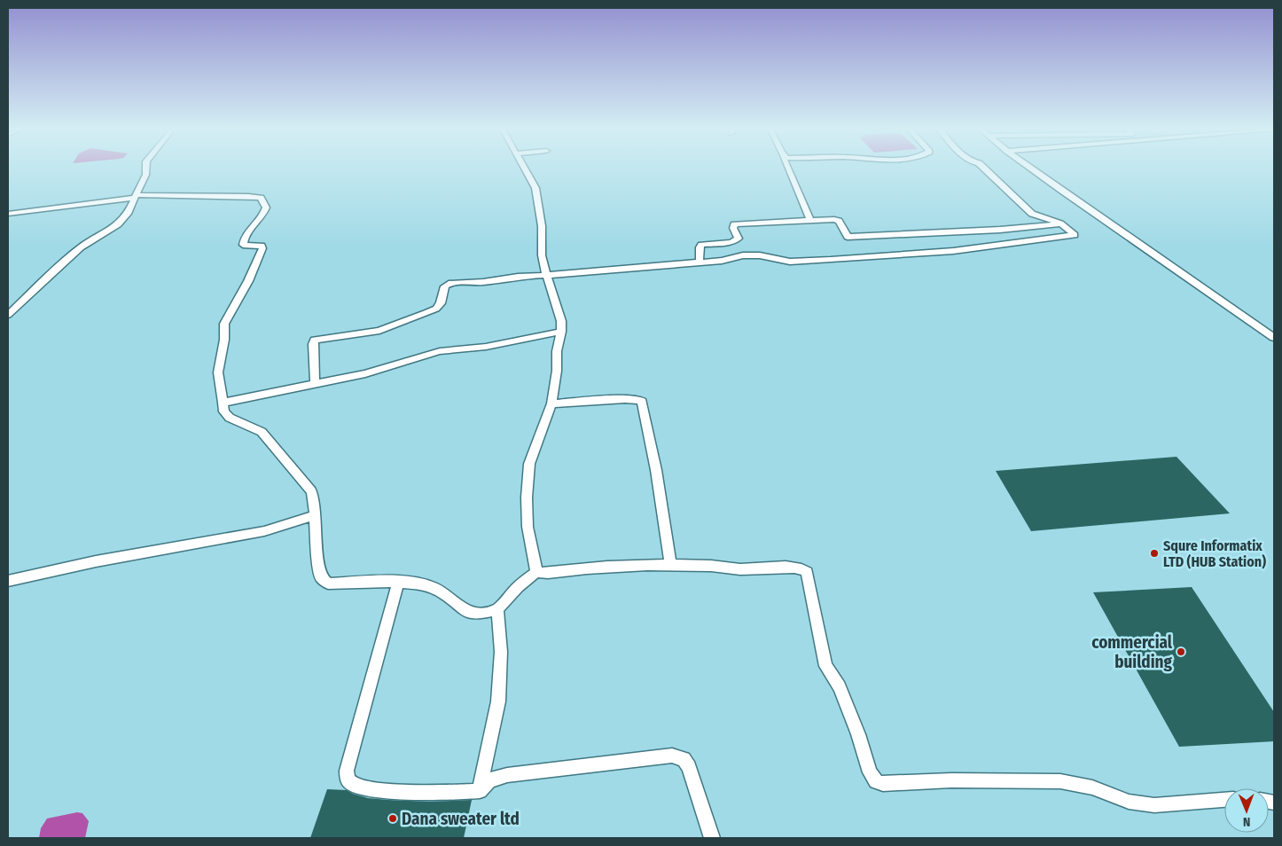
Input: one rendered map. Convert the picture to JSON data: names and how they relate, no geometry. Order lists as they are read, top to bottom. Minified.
{"places":["Squre Informatix LTD (HUB Station)","commercial building","Dana sweater ltd"],"north":"bottom"}
